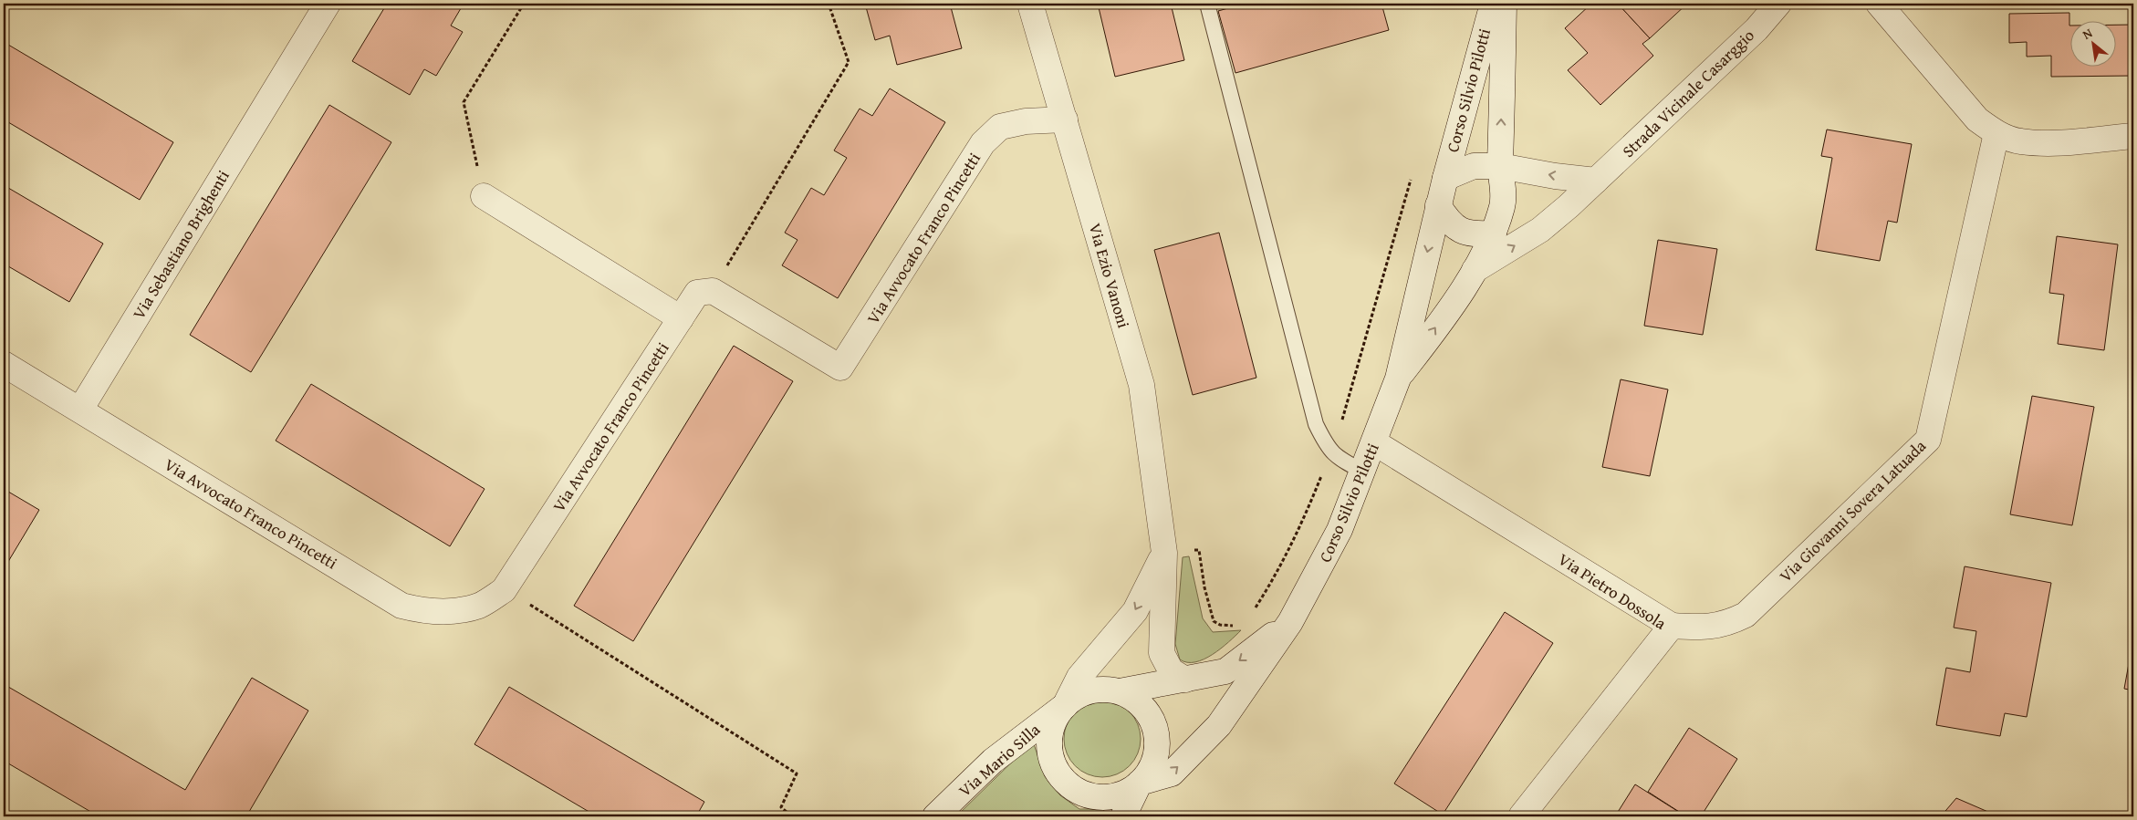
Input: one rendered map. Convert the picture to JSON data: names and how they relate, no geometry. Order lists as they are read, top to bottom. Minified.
{"streets":{"street":["Corso Silvio Pilotti","Strada Vicinale Casarggio","Via Avvocato Franco Pincetti","Via Sebastiano Brighenti","Via Ezio Vanoni","Via Giovanni Sovera Latuada","Via Pietro Dossola","Via Mario Silla"]},"crossings":[["Corso Silvio Pilotti","Strada Vicinale Casarggio"],["Corso Silvio Pilotti","Via Ezio Vanoni"],["Corso Silvio Pilotti","Via Pietro Dossola"],["Corso Silvio Pilotti","Via Mario Silla"],["Via Avvocato Franco Pincetti","Via Sebastiano Brighenti"],["Via Avvocato Franco Pincetti","Via Ezio Vanoni"],["Via Giovanni Sovera Latuada","Via Pietro Dossola"]],"one_way":["Strada Vicinale Casarggio"],"north":"top left"}
